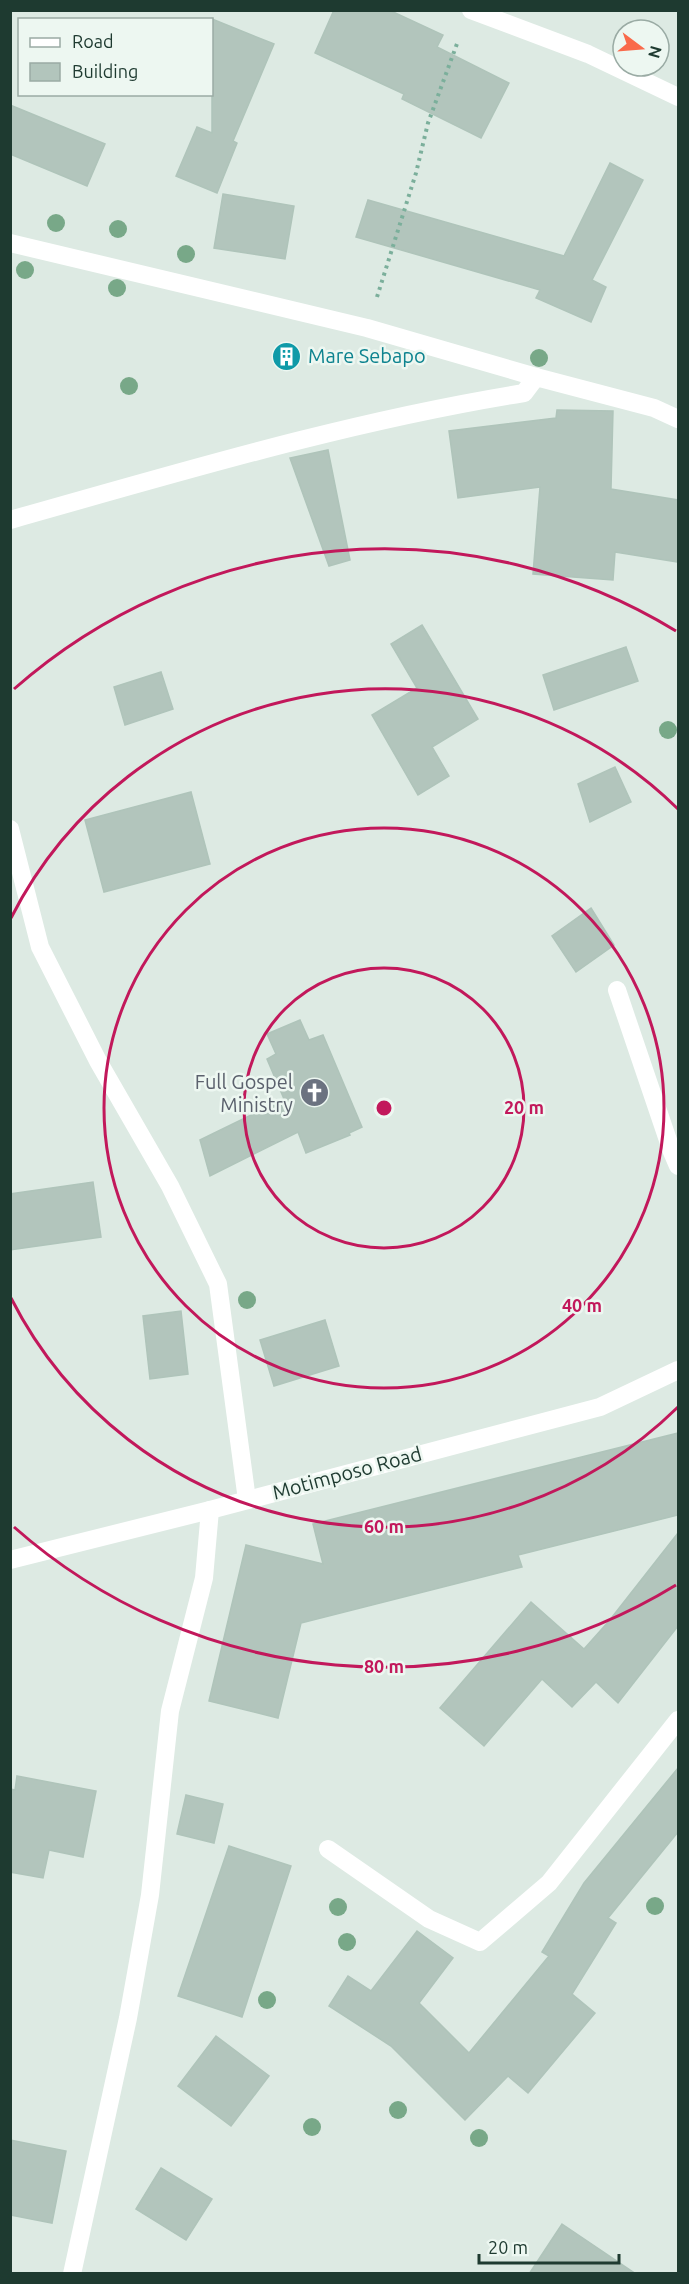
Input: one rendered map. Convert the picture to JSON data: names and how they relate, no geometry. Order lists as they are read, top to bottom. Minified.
{"streets":{"street":["Motimposo Road"]},"places":{"building":["Mare Sebapo"],"church":["Full Gospel Ministry"]},"legend":["Road","Building"],"scale_bar":"20 m","north":"right","rings":["20 m","40 m","60 m","80 m"]}
